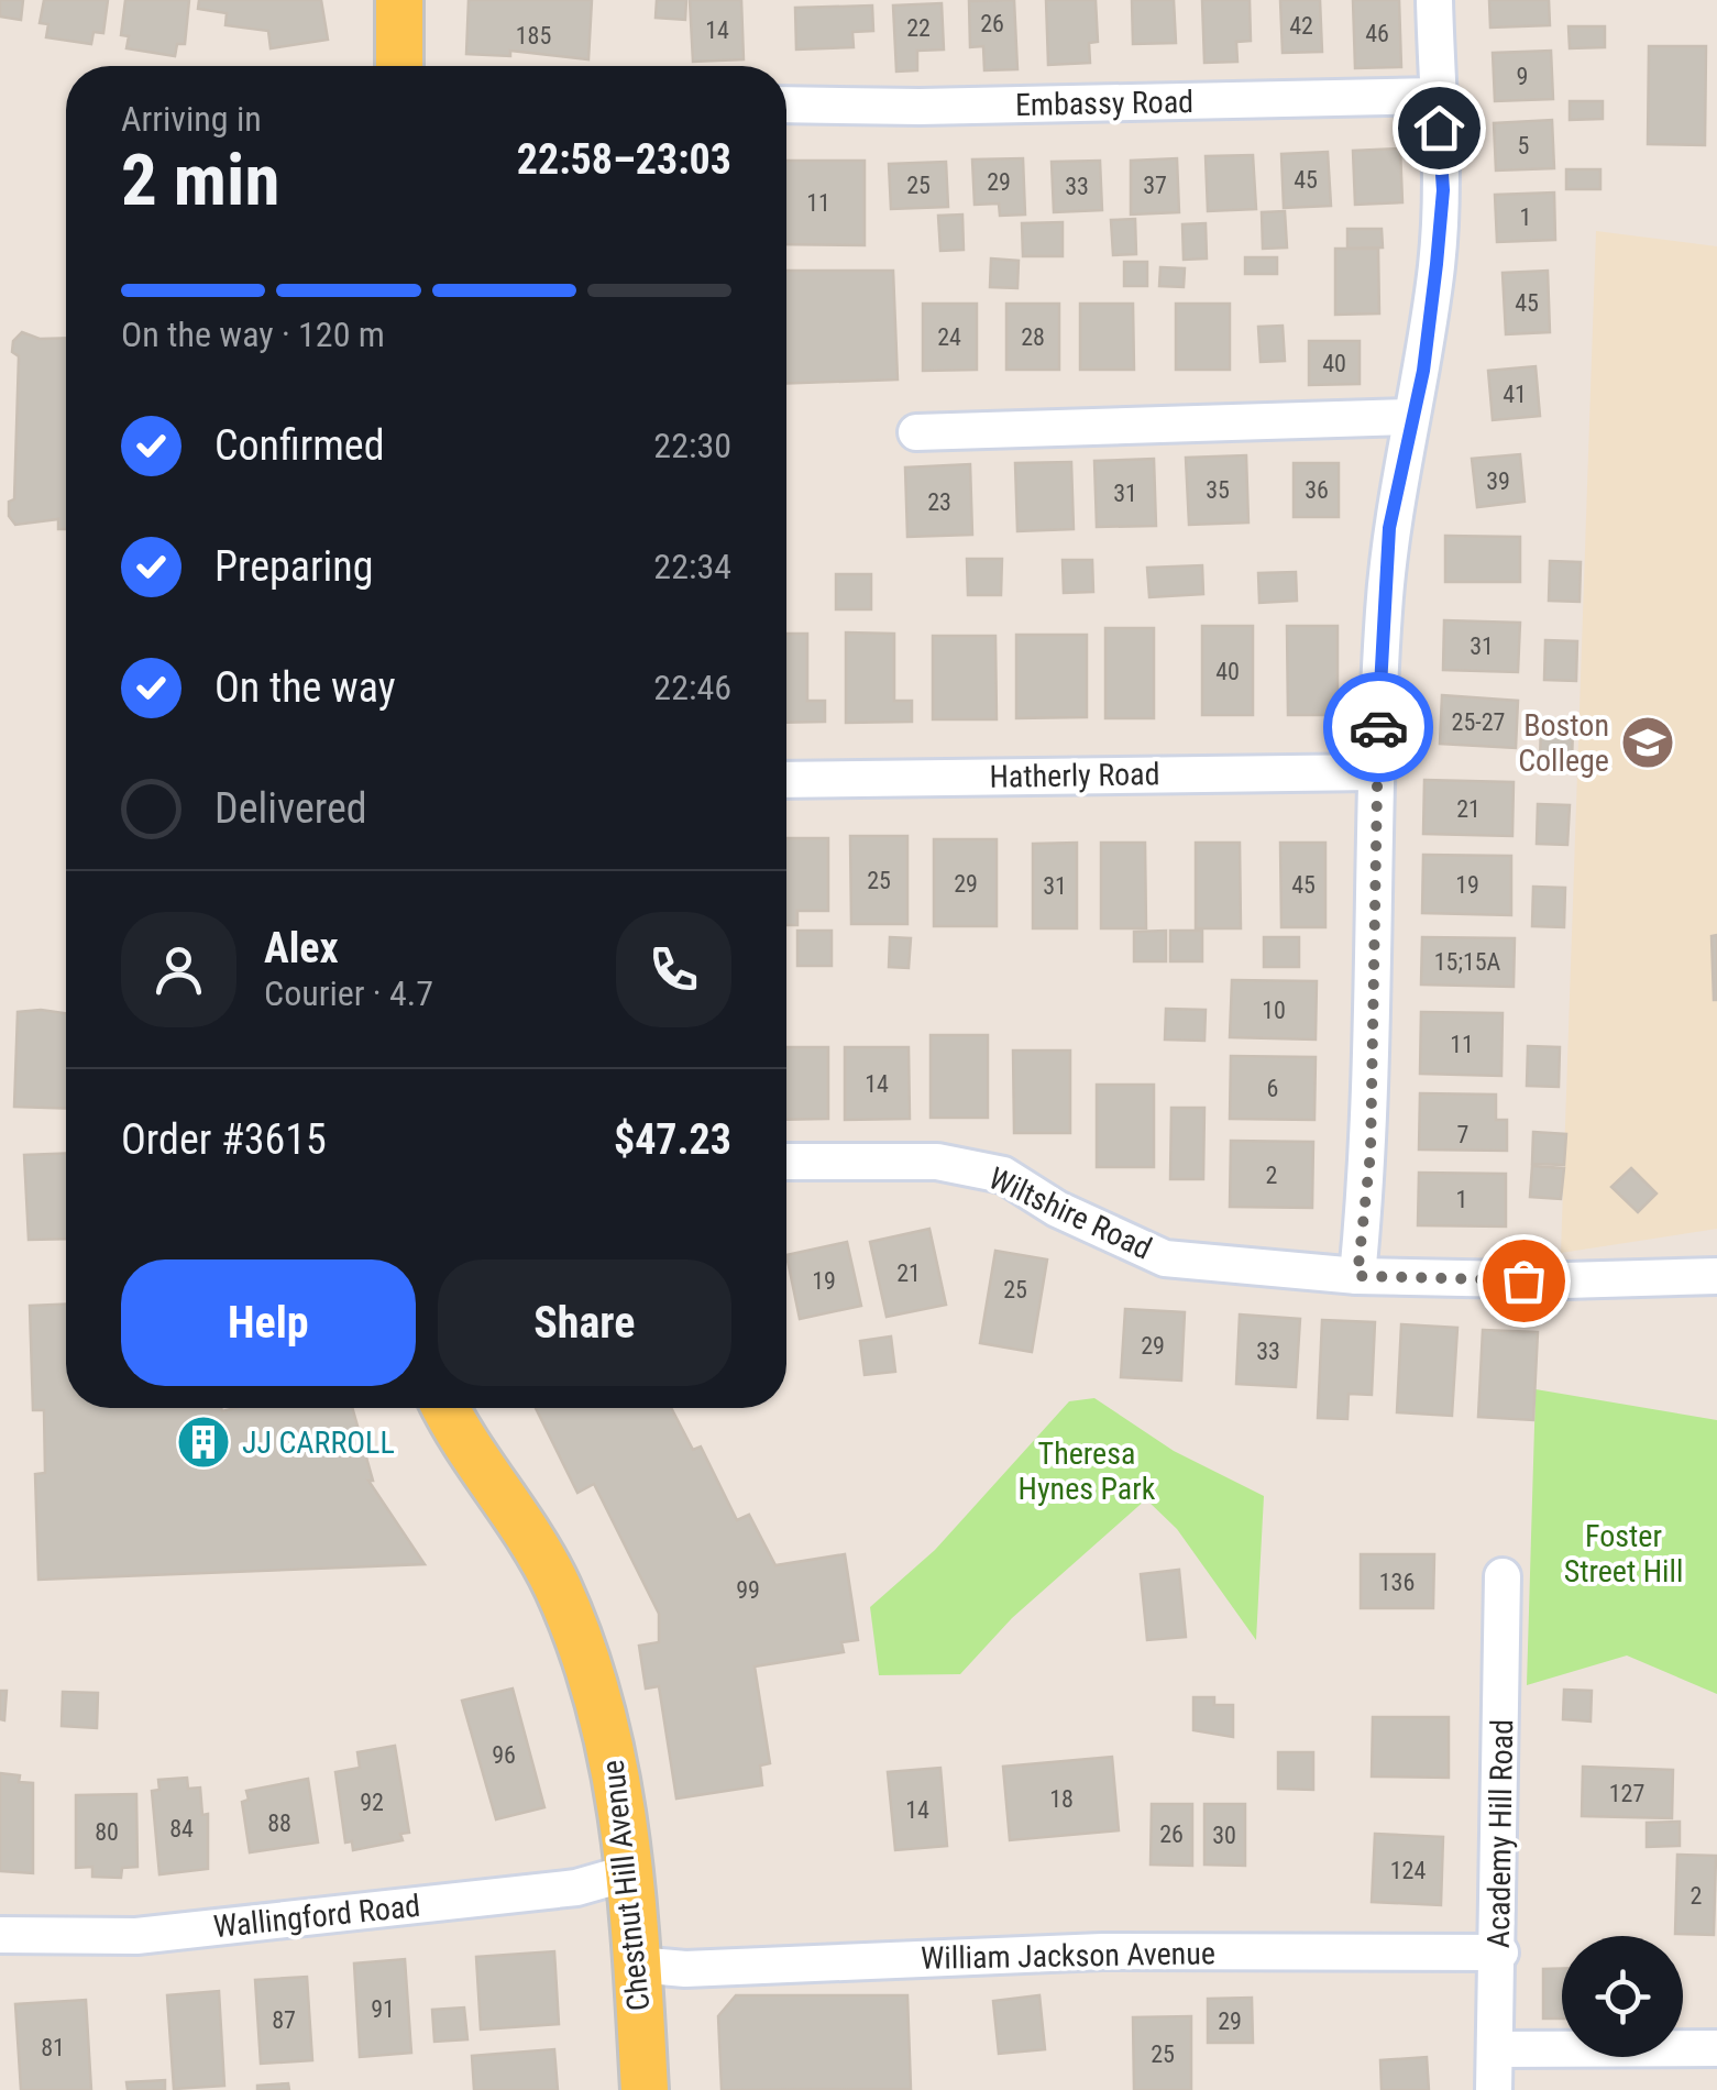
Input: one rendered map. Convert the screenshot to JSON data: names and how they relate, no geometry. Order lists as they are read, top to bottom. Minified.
{"streets":{"main road":["Chestnut Hill Avenue"],"street":["Embassy Road","Hatherly Road","Wiltshire Road","Academy Hill Road","Wallingford Road","William Jackson Avenue"]},"crossings":[["Academy Hill Road","William Jackson Avenue"],["Chestnut Hill Avenue","Wallingford Road"],["Chestnut Hill Avenue","William Jackson Avenue"]],"parks":["Theresa Hynes Park","Foster Street Hill"],"places":{"school or university":["Boston College"],"building":["JJ CARROLL"]},"house_numbers":["26","42","22","14","46","185","9","5","45","29","25","37","33","11","1","45","24","28","40","41","39","35","36","31","23","31","40","25-27","21","25","29","45","19","31","15;15A","10","11","14","6","7","2","1","21","19","25","29","33","136","99","96","127","18","92","14","88","84","80","26","30","124","2","91","87","29","81","25"],"page":{"heading":["2 min","Arriving in","22:58–23:03"],"panel":["Alex","Courier · 4.7","Order #3615","$47.23"],"bar":"On the way · 120 m","list":[["Confirmed","22:30"],["Preparing","22:34"],["On the way","22:46"],"Delivered"],"buttons":["Help","Share"]}}
